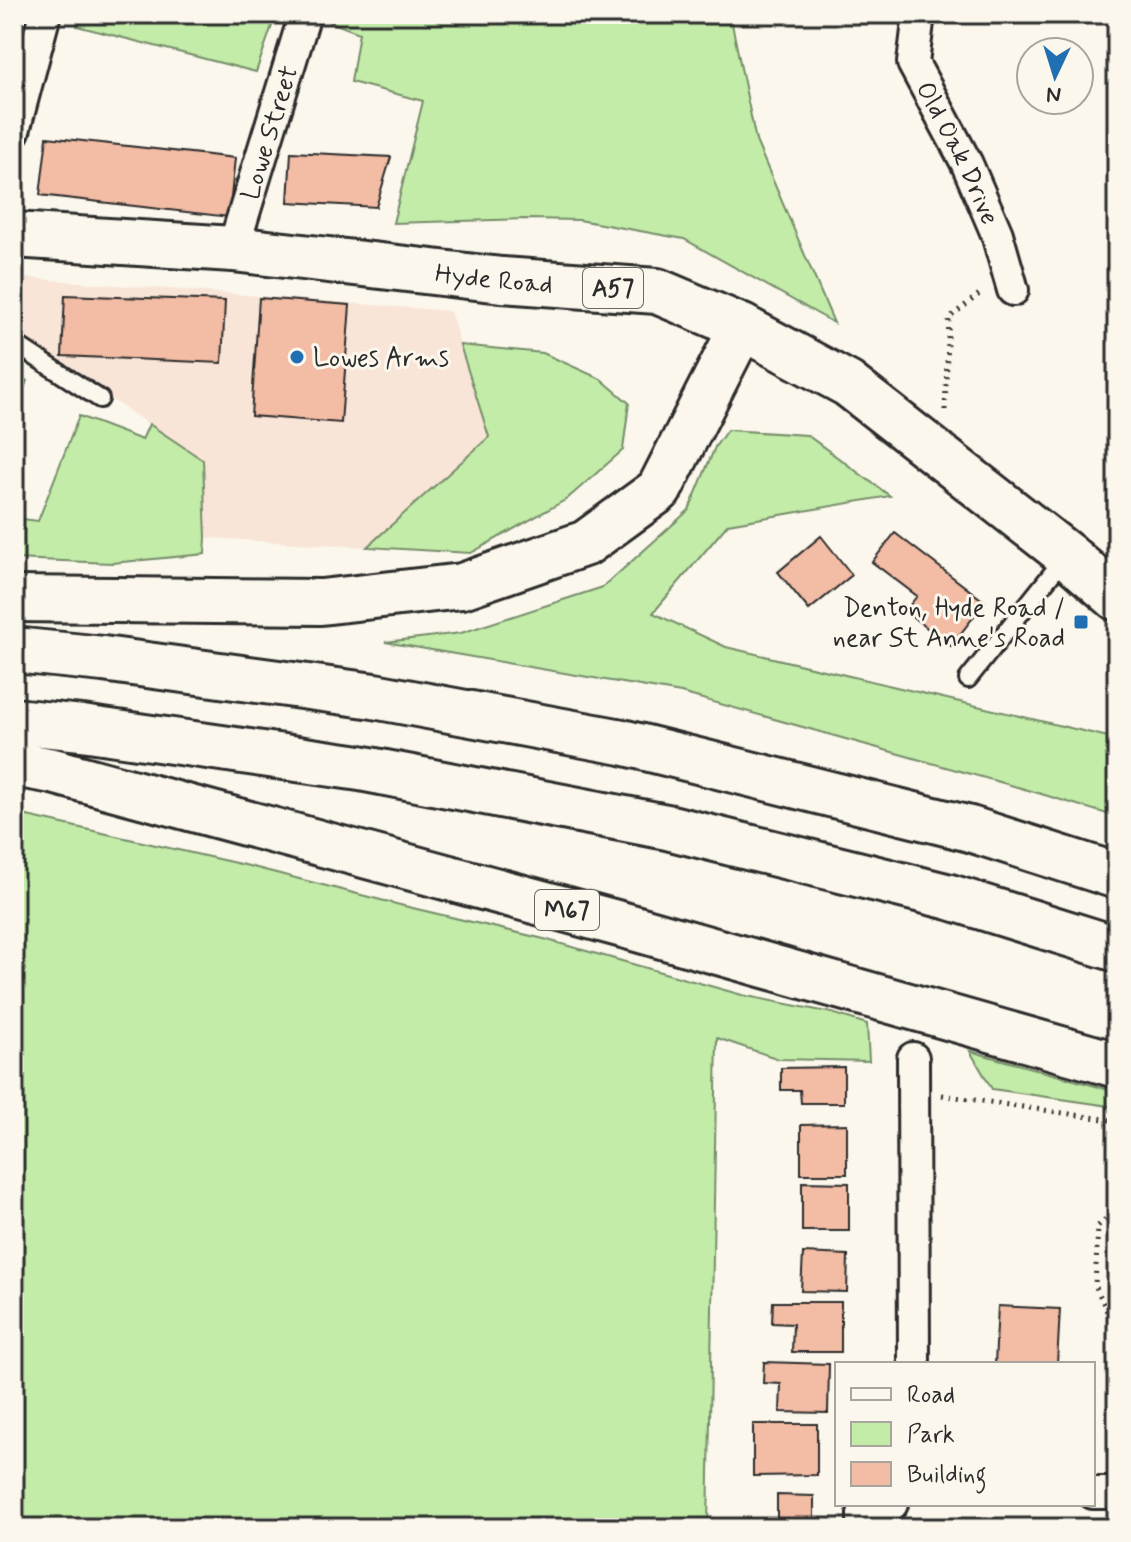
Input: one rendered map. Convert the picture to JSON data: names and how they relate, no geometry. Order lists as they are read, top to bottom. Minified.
{"streets":{"main road":["Hyde Road","A57","M67"],"street":["Lowe Street","Old Oak Drive"]},"crossings":[["Lowe Street","Hyde Road"]],"places":{"other":["Lowes Arms"],"transit":["Denton, Hyde Road / near St Anne's Road"]},"legend":["Road","Park","Building"],"north":"bottom"}
